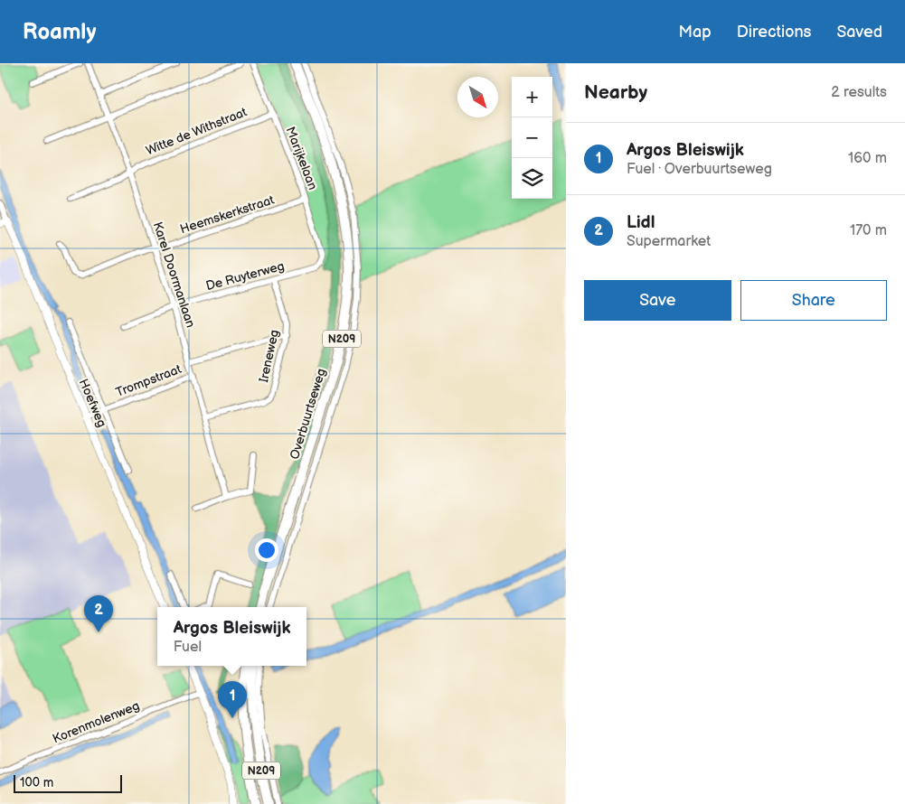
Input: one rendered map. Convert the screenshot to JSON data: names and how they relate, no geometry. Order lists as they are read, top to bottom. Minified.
{"streets":{"main road":["N209","Overbuurtseweg"],"street":["Witte de Withstraat","Marijkelaan","Heemskerkstraat","Karel Doormanlaan","De Ruyterweg","Ireneweg","Trompstraat","Hoefweg","Korenmolenweg"]},"crossings":[["Witte de Withstraat","Marijkelaan"],["Witte de Withstraat","Karel Doormanlaan"],["Marijkelaan","Heemskerkstraat"],["Marijkelaan","De Ruyterweg"],["Heemskerkstraat","Karel Doormanlaan"],["Karel Doormanlaan","De Ruyterweg"],["Karel Doormanlaan","Ireneweg"],["Karel Doormanlaan","Trompstraat"],["De Ruyterweg","Ireneweg"],["Trompstraat","Hoefweg"]],"scale_bar":"100 m","north":"bottom right","page":{"header":"Roamly","nav":["Map","Directions","Saved"],"heading":["Nearby","2 results"],"map_buttons":["+","−"],"list":[{"mark":"1","name":"Argos Bleiswijk","note":"Fuel · Overbuurtseweg","value":"160 m"},{"mark":"2","name":"Lidl","note":"Supermarket","value":"170 m"}],"buttons":["Save","Share"],"pins":["2","1"],"popup":["Argos Bleiswijk","Fuel"],"scale":"100 m"}}
